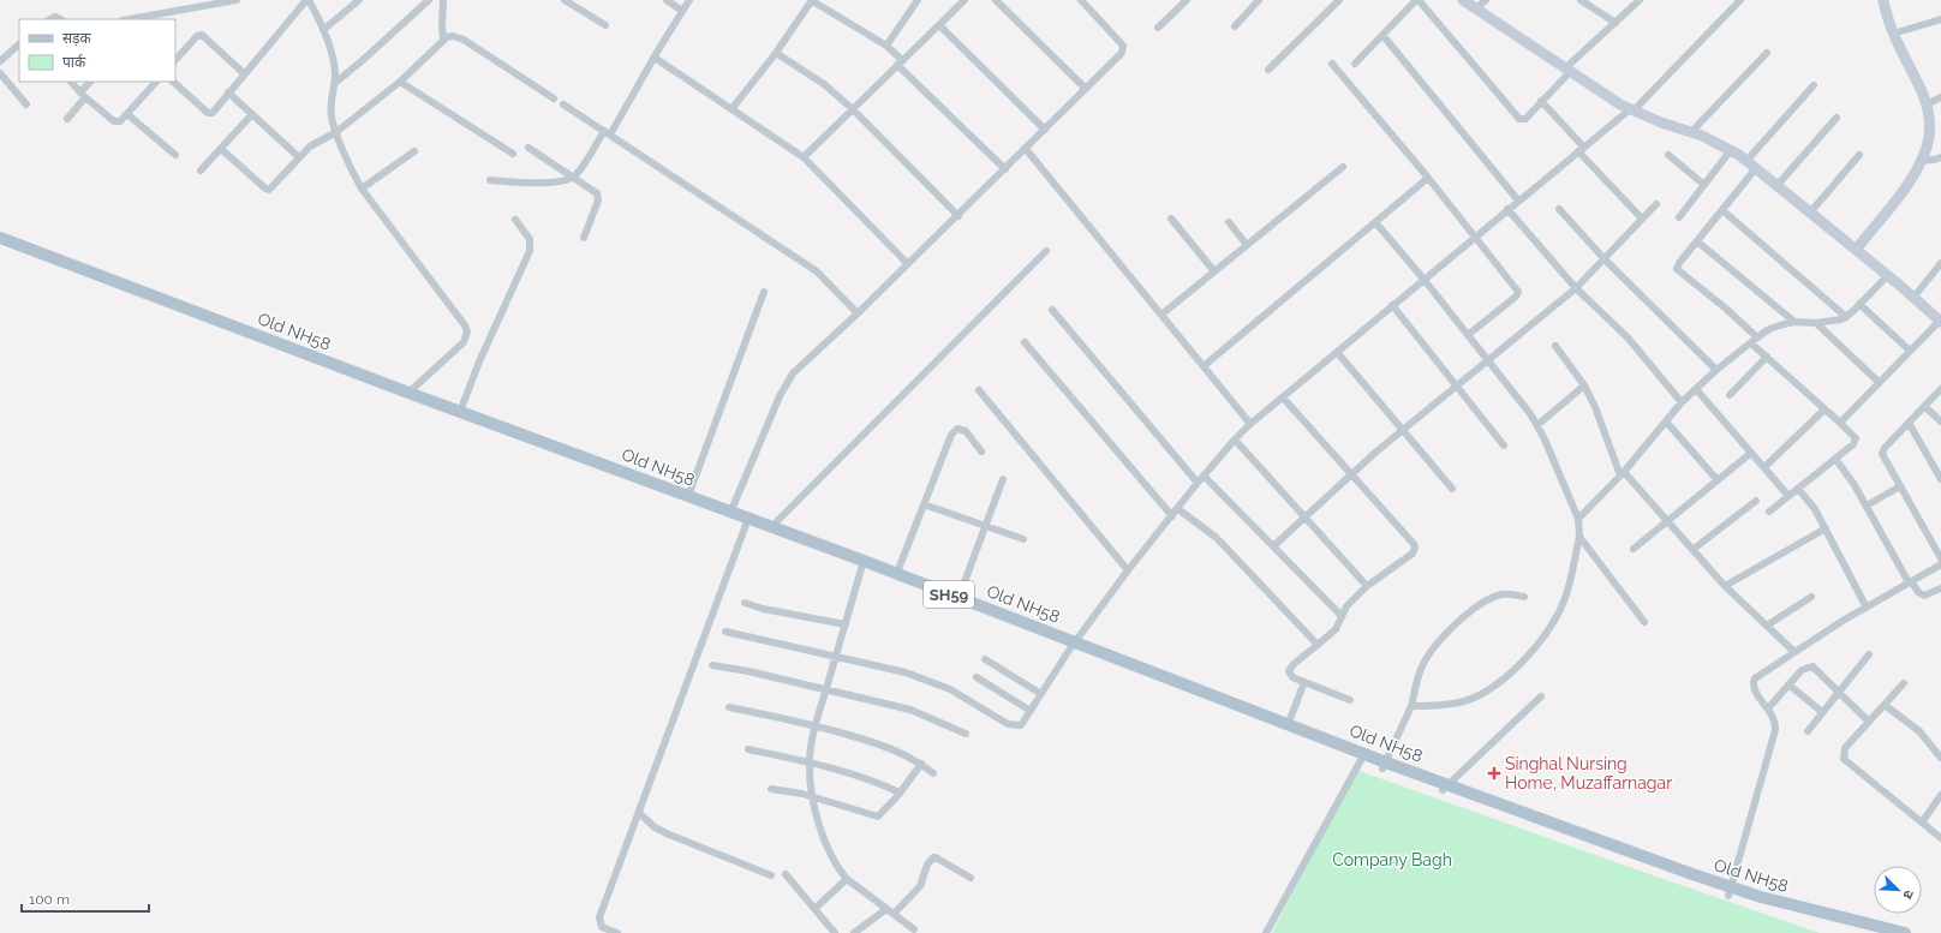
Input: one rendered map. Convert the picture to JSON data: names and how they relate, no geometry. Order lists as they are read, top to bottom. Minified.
{"streets":{"main road":["Old NH58","SH59"]},"parks":["Company Bagh"],"places":{"health":["Singhal Nursing Home, Muzaffarnagar"]},"legend":["सड़क","पार्क"],"scale_bar":"100 m","north":"bottom right"}
